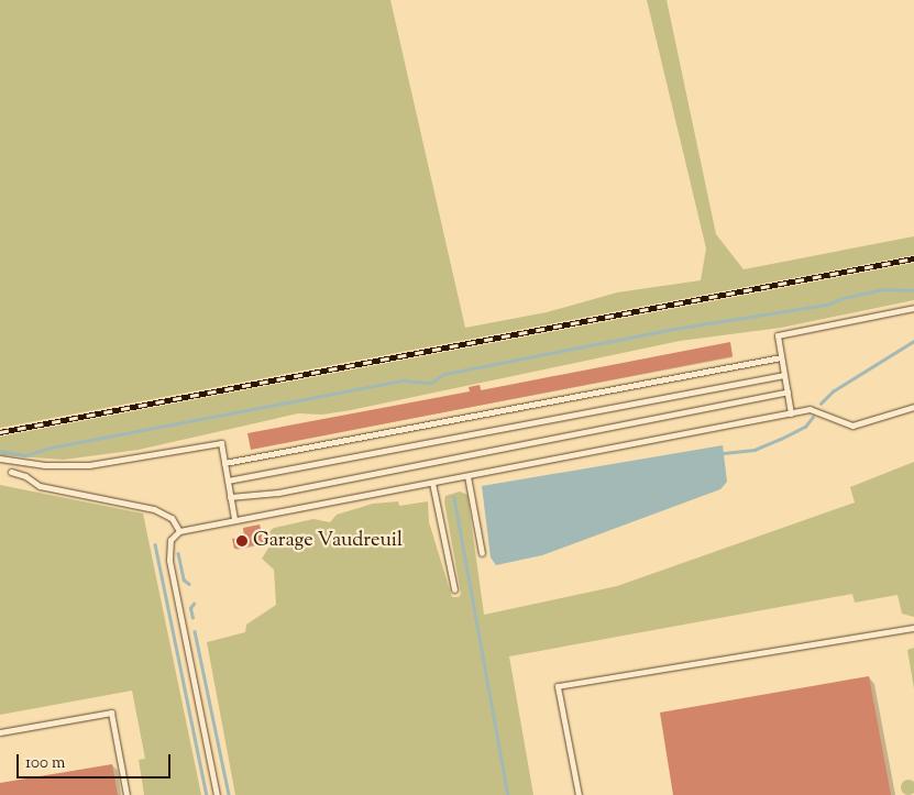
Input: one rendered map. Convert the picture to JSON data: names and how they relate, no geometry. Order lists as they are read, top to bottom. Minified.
{"places":["Garage Vaudreuil"],"scale_bar":"100 m"}
